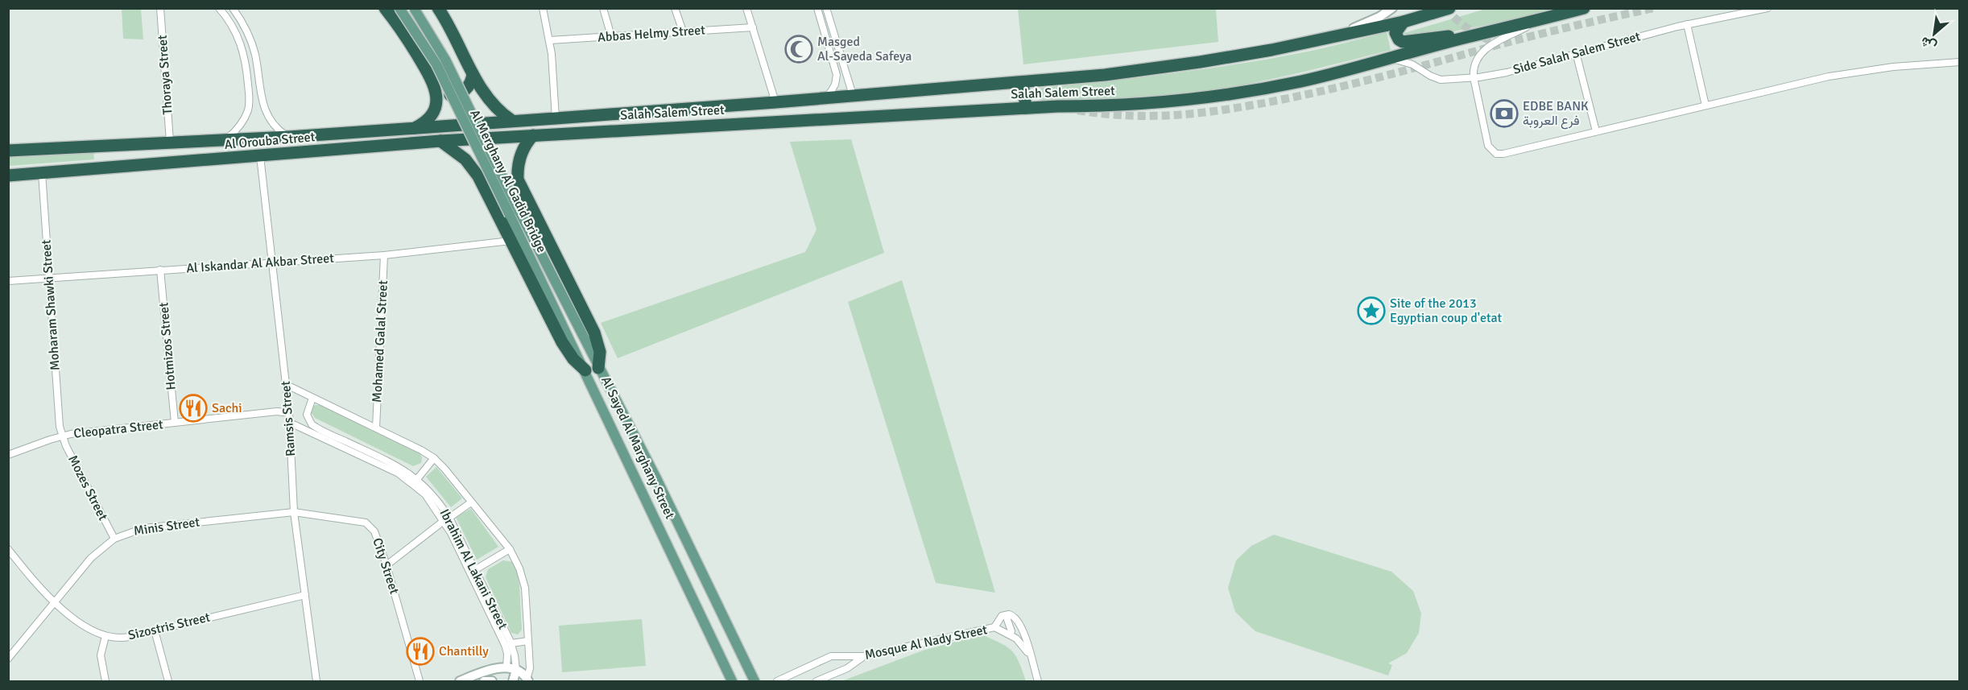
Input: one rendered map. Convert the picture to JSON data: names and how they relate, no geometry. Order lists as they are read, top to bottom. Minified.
{"streets":{"highway":["Salah Salem Street","Al Orouba Street","Al Sayed Al Marghany Street"],"main road":["Al Merghany Al Gadid Bridge","Ibrahim Al Lakani Street"],"street":["Abbas Helmy Street","Side Salah Salem Street","Thoraya Street","Al Iskandar Al Akbar Street","Moharam Shawki Street","Mohamed Galal Street","Hotmizos Street","Ramsis Street","Cleopatra Street","Mozes Street","Minis Street","City Street","Sizostris Street","Mosque Al Nady Street"]},"crossings":[["Side Salah Salem Street","Salah Salem Street"],["Thoraya Street","Al Orouba Street"],["Salah Salem Street","Al Orouba Street"],["Salah Salem Street","Al Sayed Al Marghany Street"],["Al Orouba Street","Moharam Shawki Street"],["Al Orouba Street","Ramsis Street"],["Al Orouba Street","Al Sayed Al Marghany Street"],["Al Merghany Al Gadid Bridge","Al Sayed Al Marghany Street"],["Al Iskandar Al Akbar Street","Moharam Shawki Street"],["Al Iskandar Al Akbar Street","Mohamed Galal Street"],["Al Iskandar Al Akbar Street","Hotmizos Street"],["Al Iskandar Al Akbar Street","Ramsis Street"],["Al Iskandar Al Akbar Street","Al Sayed Al Marghany Street"],["Moharam Shawki Street","Cleopatra Street"],["Moharam Shawki Street","Mozes Street"],["Mohamed Galal Street","Ibrahim Al Lakani Street"],["Hotmizos Street","Cleopatra Street"],["Ramsis Street","Cleopatra Street"],["Ramsis Street","Minis Street"],["Ramsis Street","City Street"],["Ramsis Street","Ibrahim Al Lakani Street"],["Ramsis Street","Sizostris Street"],["Cleopatra Street","Mozes Street"],["Mozes Street","Minis Street"],["Minis Street","City Street"],["Minis Street","Sizostris Street"]],"places":{"mosque":["Masged Al-Sayeda Safeya"],"bank":["EDBE BANK فرع العروبة"],"place":["Site of the 2013 Egyptian coup d'etat"],"restaurant":["Sachi","Chantilly"]},"north":"bottom left"}
